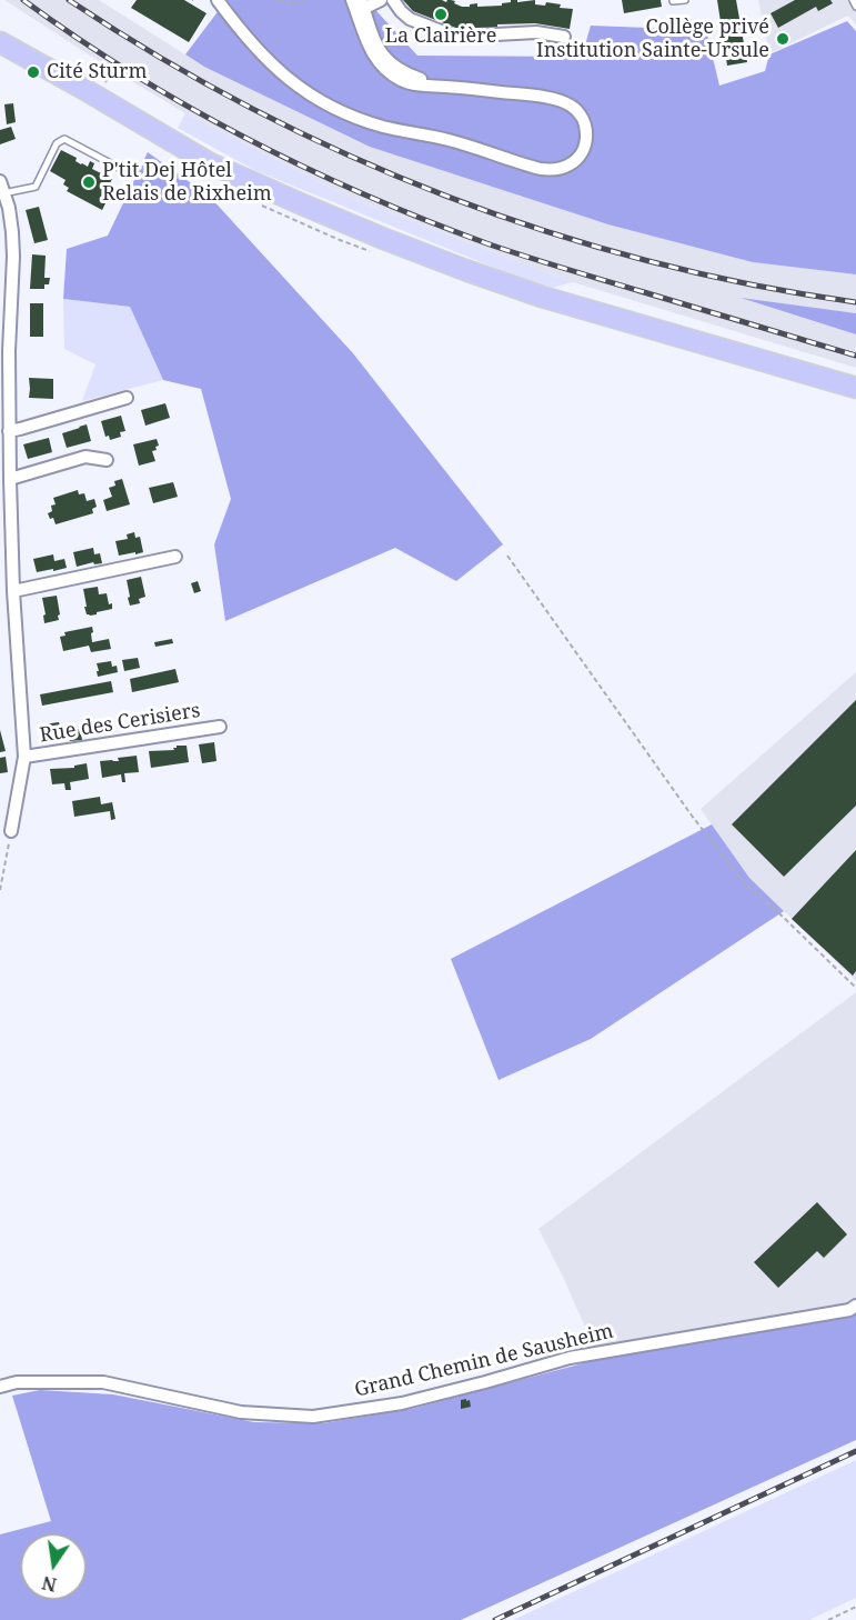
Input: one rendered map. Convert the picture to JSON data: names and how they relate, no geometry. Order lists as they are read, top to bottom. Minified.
{"streets":{"street":["Rue des Cerisiers","Grand Chemin de Sausheim"]},"places":["La Clairière","Collège privé Institution Sainte-Ursule","Cité Sturm","P'tit Dej Hôtel Relais de Rixheim"],"north":"bottom"}
